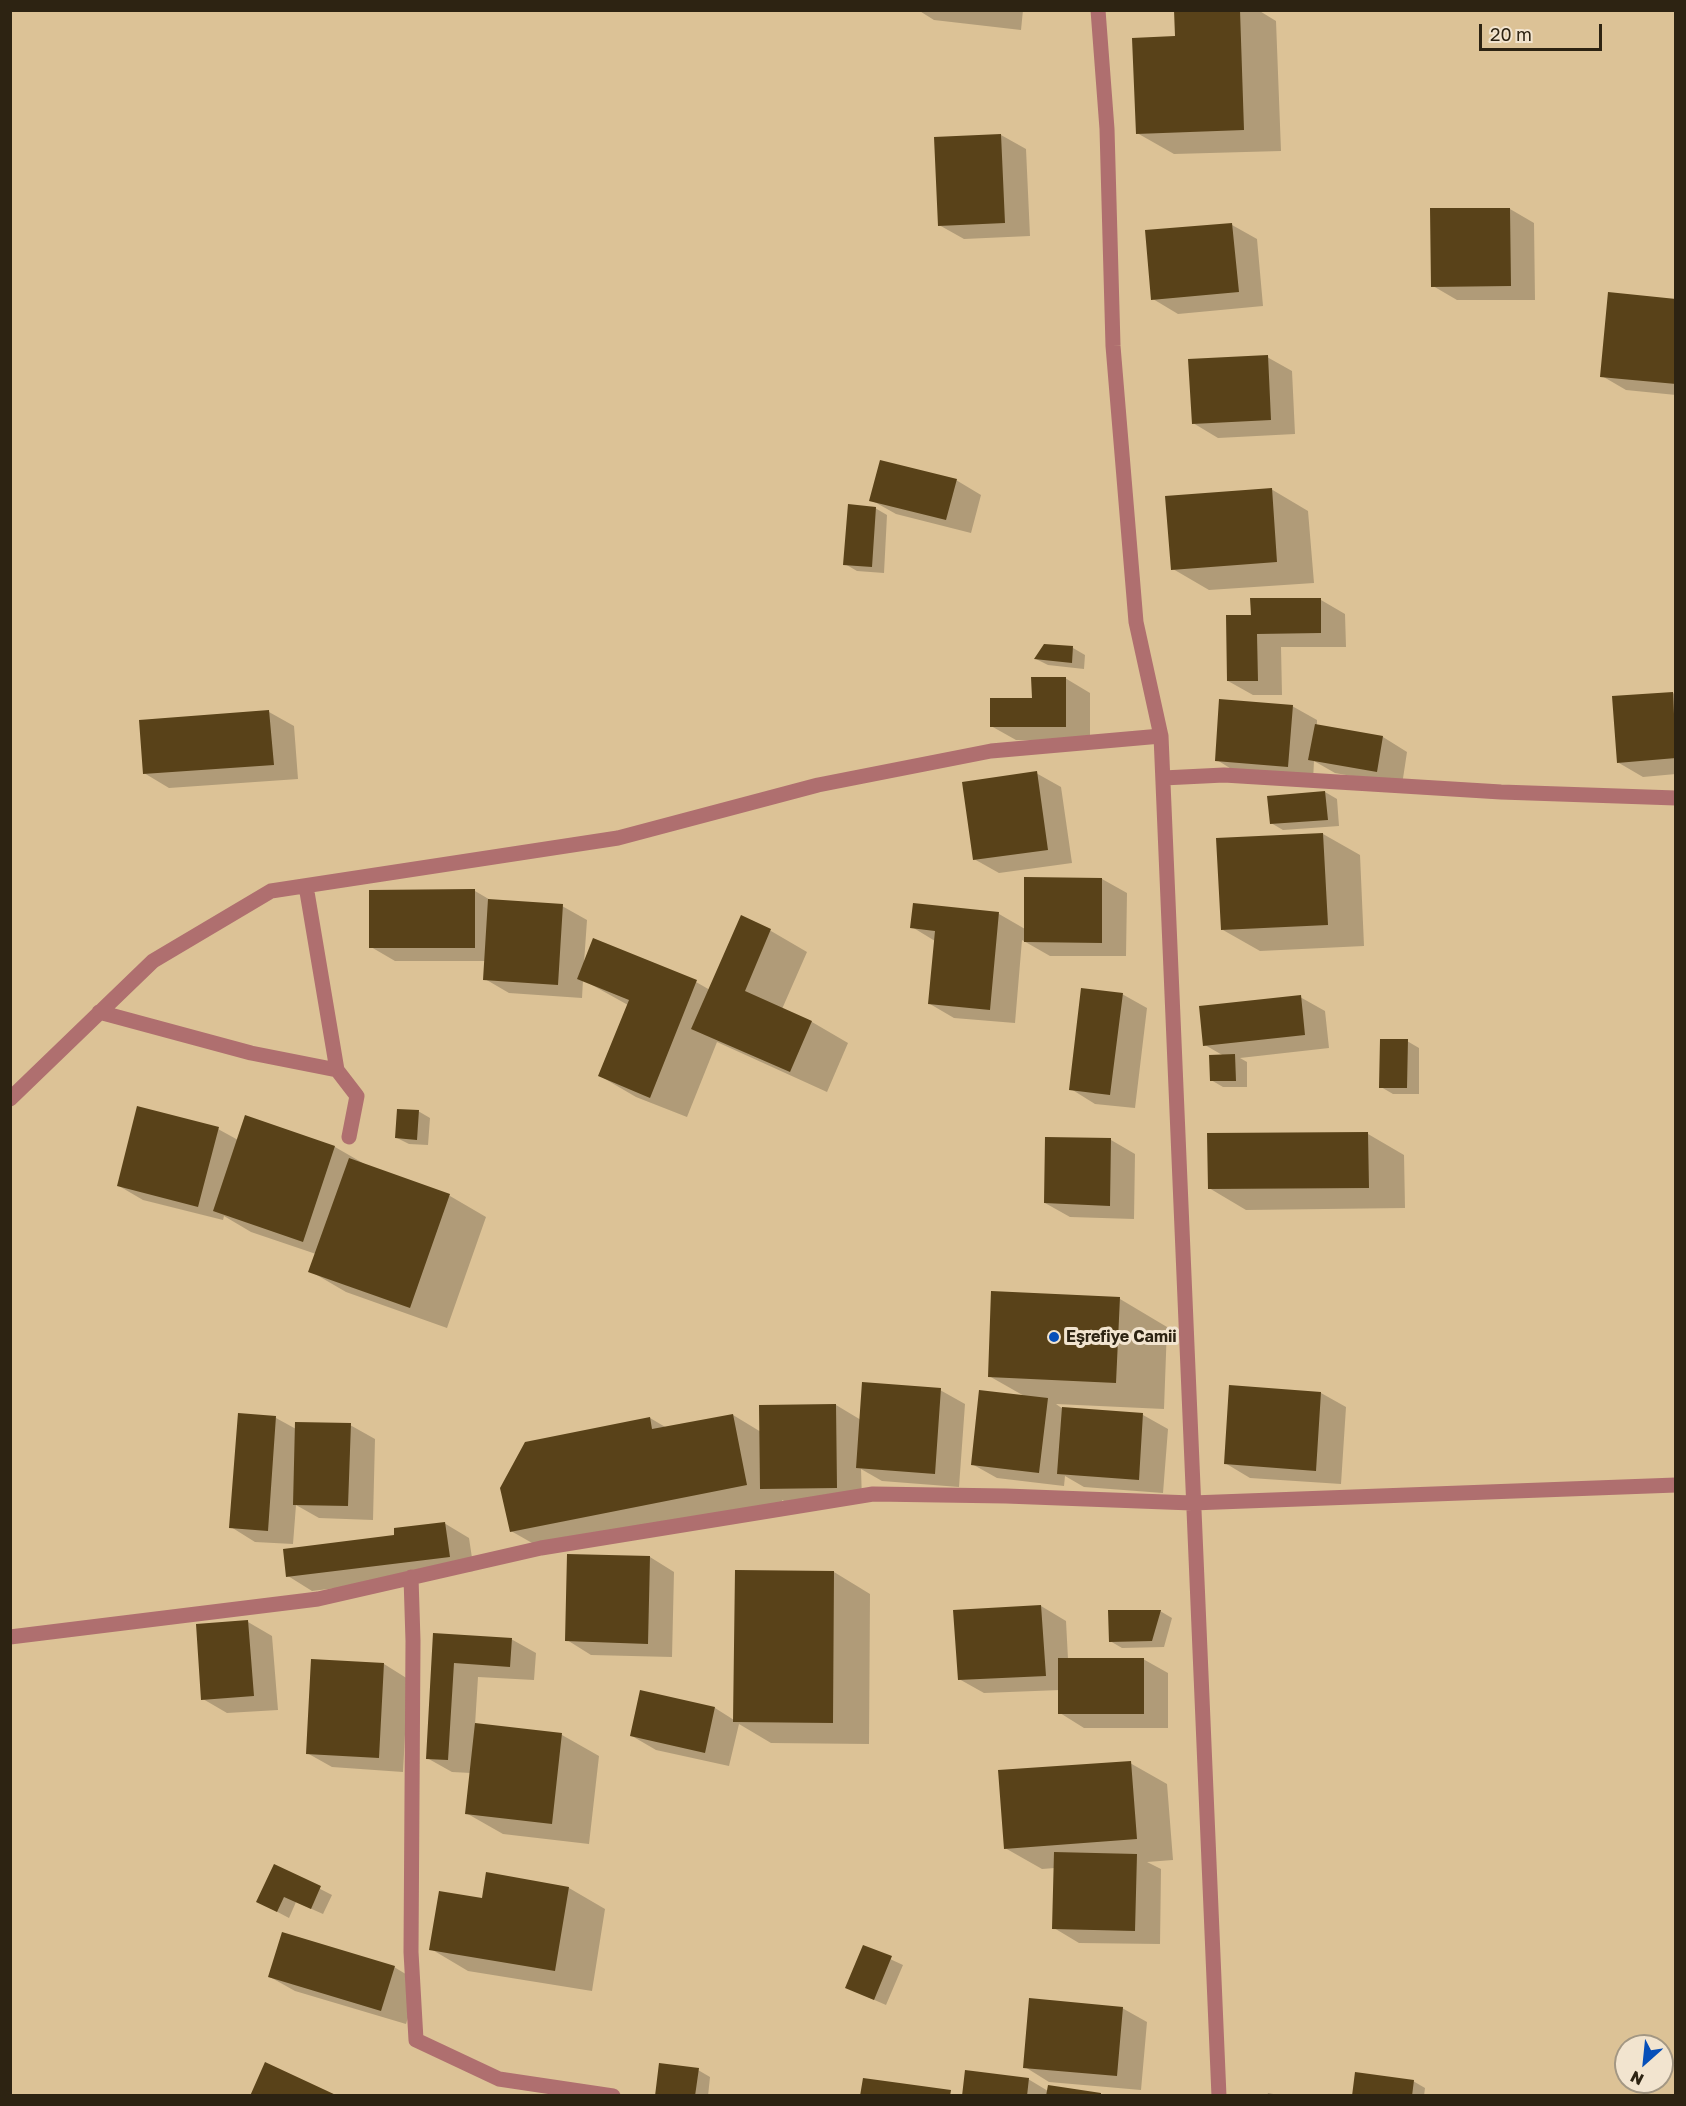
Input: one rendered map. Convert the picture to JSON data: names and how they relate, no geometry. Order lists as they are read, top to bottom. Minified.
{"places":["Eşrefiye Camii"],"scale_bar":"20 m","north":"bottom left"}
